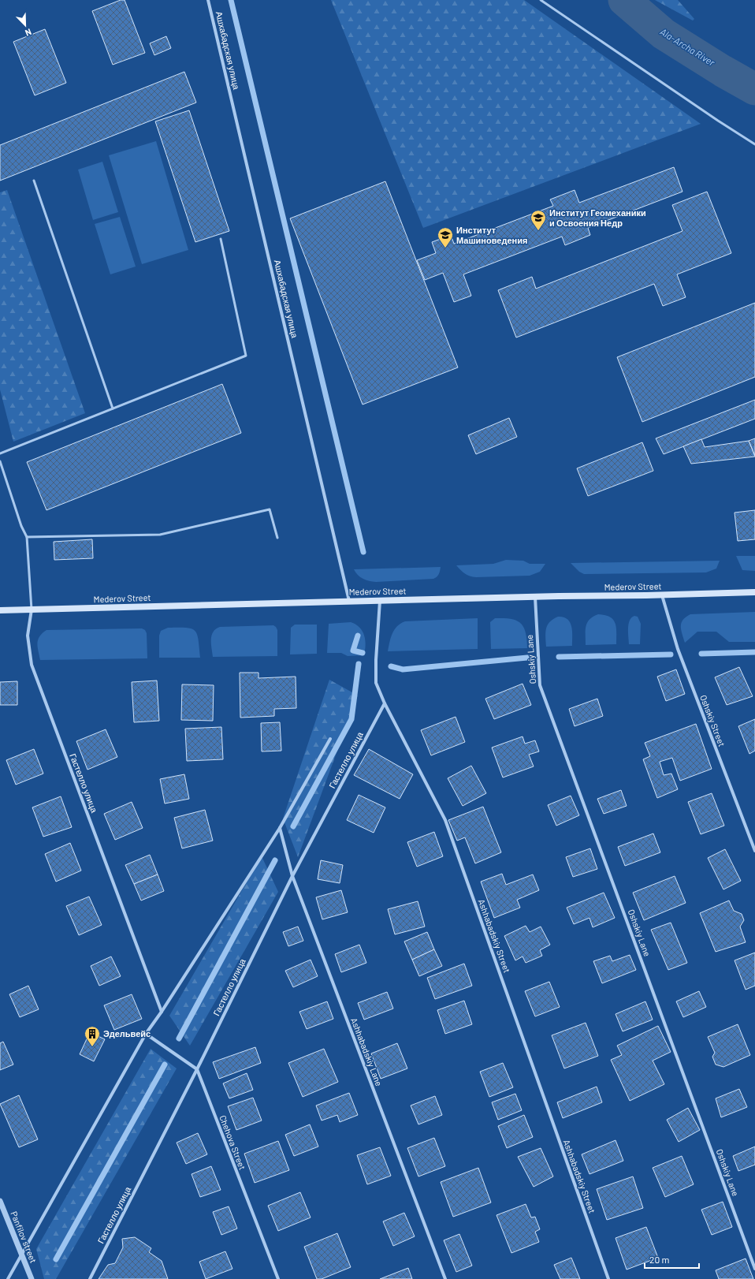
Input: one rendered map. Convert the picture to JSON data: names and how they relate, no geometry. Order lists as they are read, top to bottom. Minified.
{"streets":{"main road":["Mederov Street"],"street":["Ашхабадская улица","Oshskiy Lane","Oshskiy Street","Гастелло улица","Ashhabadskiy Street","Ashhabadskiy Lane","Chehova Street","Panfilov street"]},"crossings":[["Ашхабадская улица","Mederov Street"],["Mederov Street","Oshskiy Lane"],["Mederov Street","Oshskiy Street"],["Mederov Street","Гастелло улица"],["Mederov Street","Ashhabadskiy Street"],["Гастелло улица","Ashhabadskiy Street"],["Гастелло улица","Ashhabadskiy Lane"],["Гастелло улица","Chehova Street"]],"water":["Ala-Archa River"],"places":{"school or university":["Институт Геомеханики и Освоения Недр","Институт Машиноведения"],"building":["Эдельвейс"]},"scale_bar":"20 m","north":"bottom right"}
